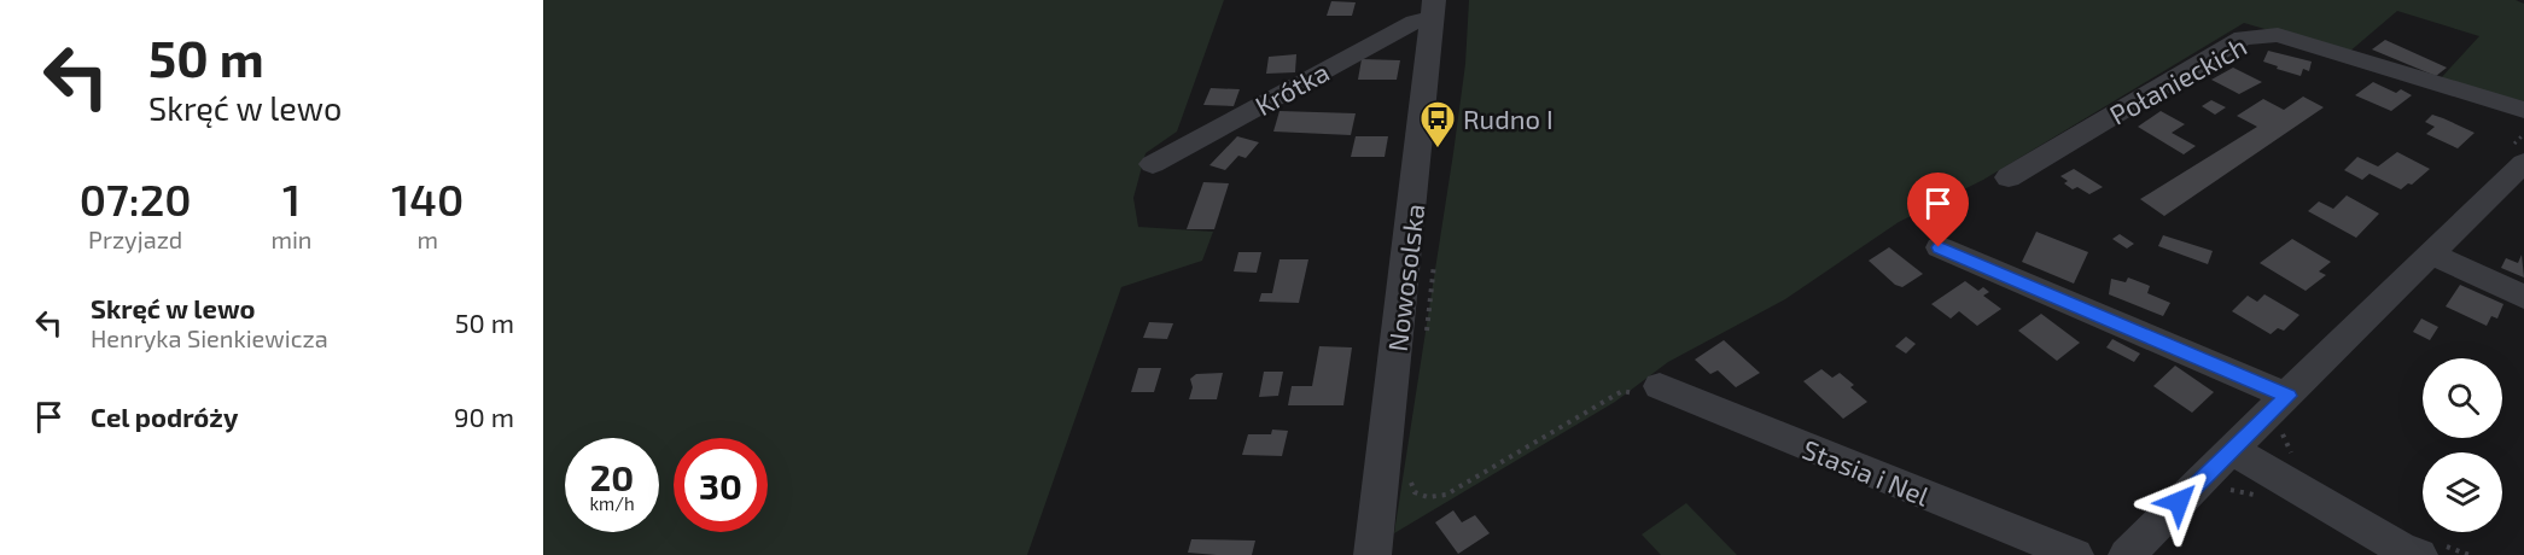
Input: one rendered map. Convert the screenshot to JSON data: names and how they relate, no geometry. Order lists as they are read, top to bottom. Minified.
{"streets":{"street":["Połanieckich","Krótka","Nowosolska","Stasia i Nel"]},"crossings":[["Krótka","Nowosolska"]],"places":{"bus stop":["Rudno I"]},"page":{"turn":["50 m","Skręć w lewo"],"eta":["07:20","Przyjazd","1","min","140","m"],"list":[{"name":"Skręć w lewo","note":"Henryka Sienkiewicza","value":"50 m"},{"name":"Cel podróży","value":"90 m"}],"speed":"20 km/h","limit":"30"}}
